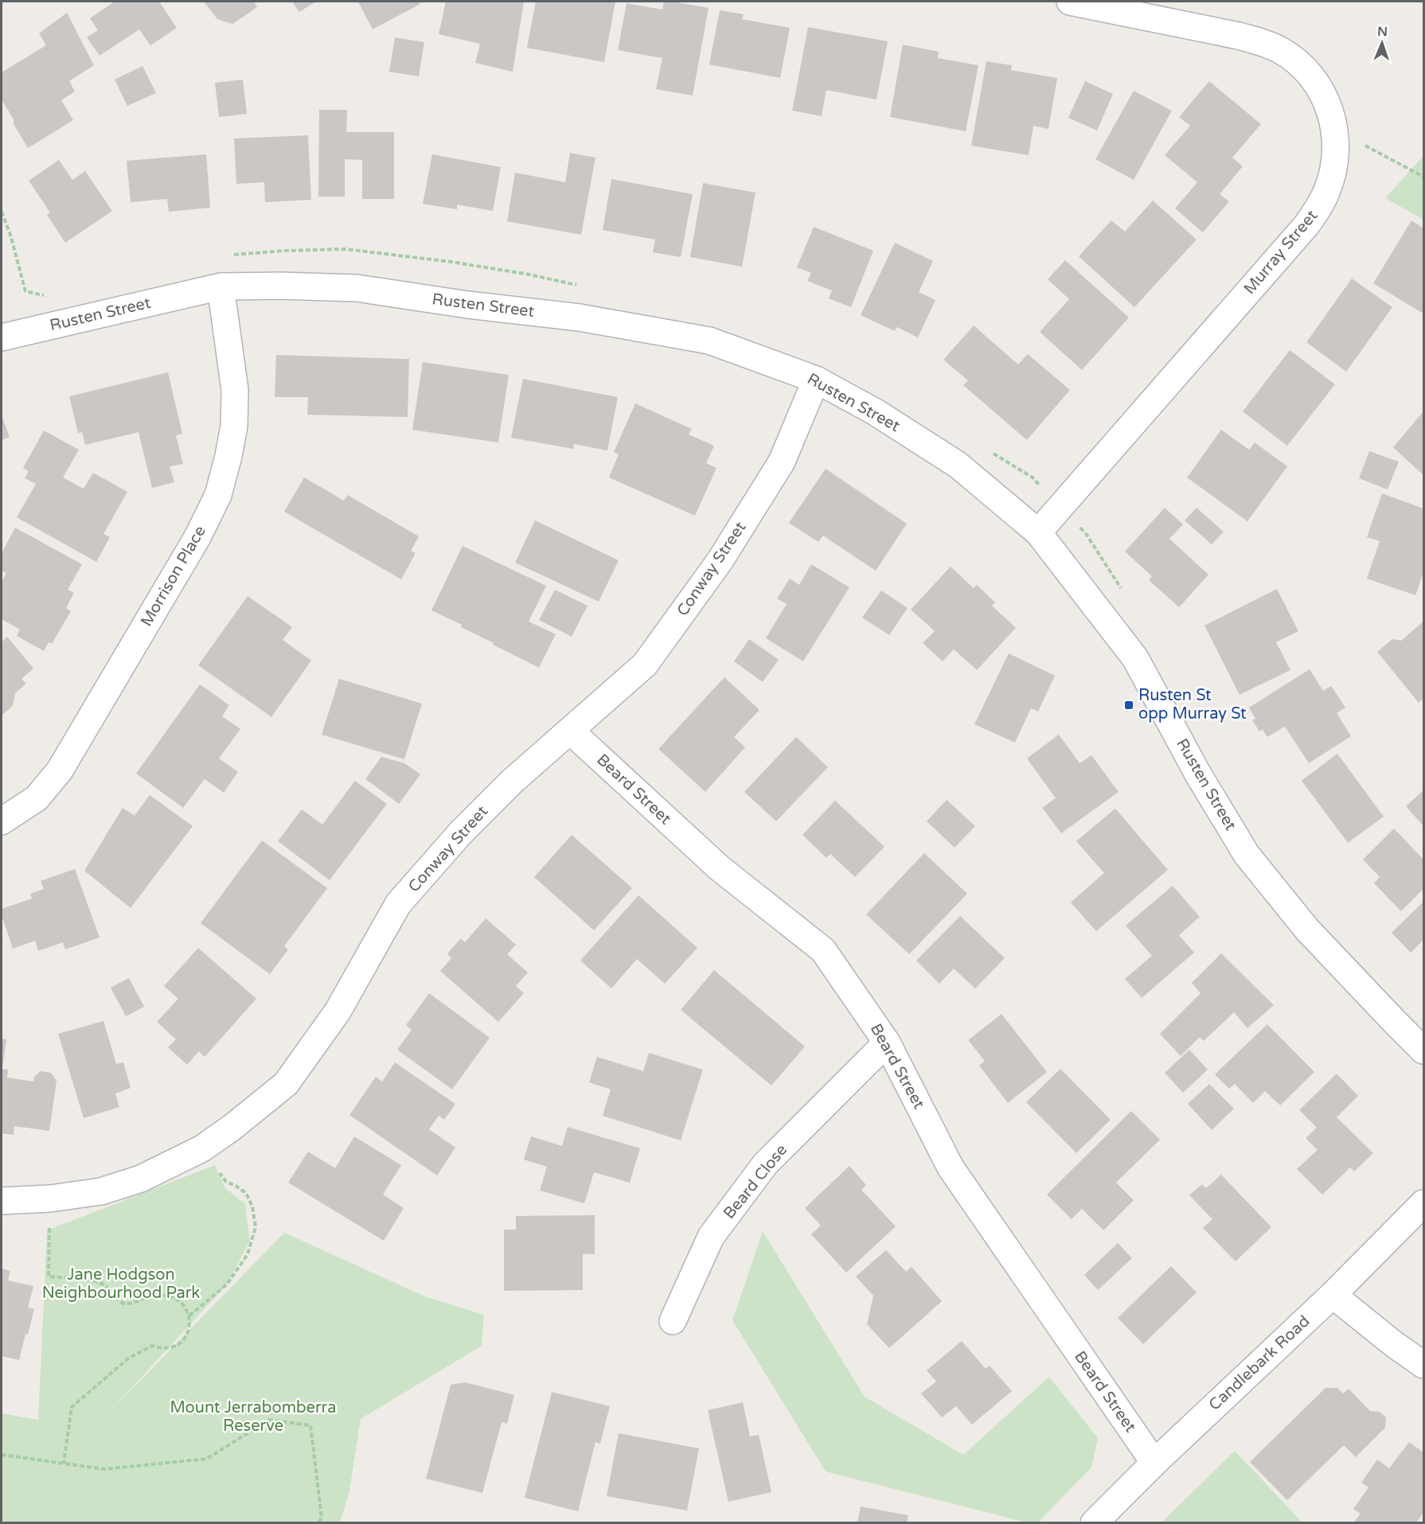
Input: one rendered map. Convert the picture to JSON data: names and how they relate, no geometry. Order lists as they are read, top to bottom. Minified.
{"streets":{"street":["Murray Street","Rusten Street","Conway Street","Morrison Place","Beard Street","Beard Close","Candlebark Road"]},"crossings":[["Murray Street","Rusten Street"],["Rusten Street","Conway Street"],["Rusten Street","Morrison Place"],["Conway Street","Beard Street"],["Beard Street","Beard Close"],["Beard Street","Candlebark Road"]],"parks":["Jane Hodgson Neighbourhood Park","Mount Jerrabomberra Reserve"],"places":{"transit":["Rusten St opp Murray St"]},"north":"top"}
